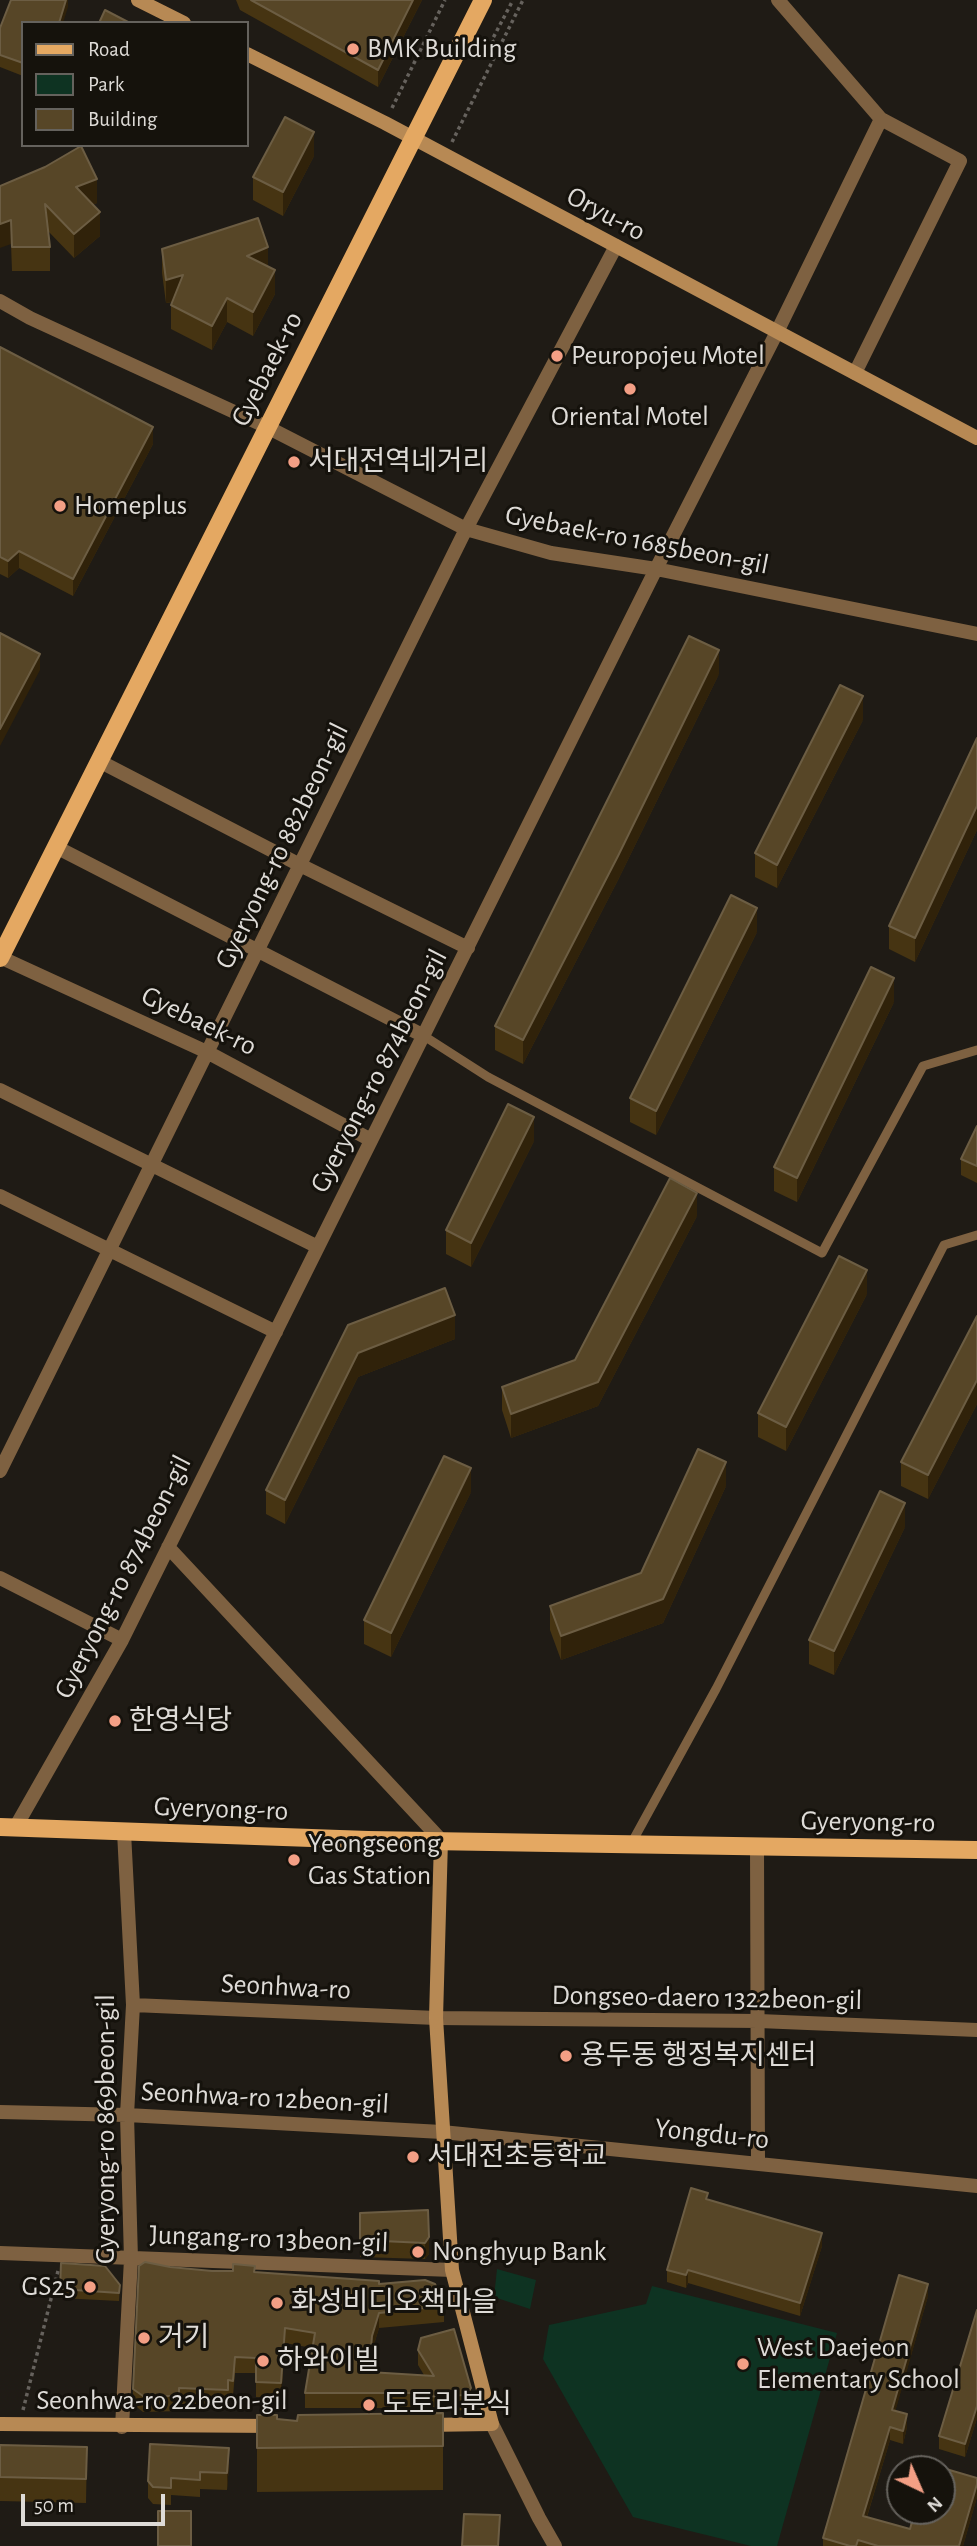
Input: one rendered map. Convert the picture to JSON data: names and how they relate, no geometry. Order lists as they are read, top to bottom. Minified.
{"streets":{"main road":["Gyebaek-ro","Gyeryong-ro"],"street":["Oryu-ro","Gyebaek-ro 1685beon-gil","Gyeryong-ro 882beon-gil","Gyeryong-ro 874beon-gil","Seonhwa-ro","Dongseo-daero 1322beon-gil","Seonhwa-ro 12beon-gil","Gyeryong-ro 869beon-gil","Yongdu-ro","Jungang-ro 13beon-gil","Seonhwa-ro 22beon-gil"]},"crossings":[["Oryu-ro","Gyebaek-ro"],["Oryu-ro","Gyeryong-ro 882beon-gil"],["Oryu-ro","Gyeryong-ro 874beon-gil"],["Gyebaek-ro","Gyebaek-ro 1685beon-gil"],["Gyebaek-ro","Gyeryong-ro 882beon-gil"],["Gyebaek-ro","Gyeryong-ro 874beon-gil"],["Gyebaek-ro 1685beon-gil","Gyeryong-ro 882beon-gil"],["Gyebaek-ro 1685beon-gil","Gyeryong-ro 874beon-gil"],["Gyeryong-ro 874beon-gil","Gyeryong-ro"],["Gyeryong-ro","Gyeryong-ro 869beon-gil"],["Seonhwa-ro","Dongseo-daero 1322beon-gil"],["Seonhwa-ro","Gyeryong-ro 869beon-gil"],["Seonhwa-ro 12beon-gil","Gyeryong-ro 869beon-gil"],["Seonhwa-ro 12beon-gil","Yongdu-ro"],["Gyeryong-ro 869beon-gil","Jungang-ro 13beon-gil"],["Gyeryong-ro 869beon-gil","Seonhwa-ro 22beon-gil"]],"places":["BMK Building","Peuropojeu Motel","Oriental Motel","서대전역네거리","Homeplus","한영식당","Yeongseong Gas Station","용두동 행정복지센터","서대전초등학교","Nonghyup Bank","GS25","화성비디오책마을","거기","하와이빌","West Daejeon Elementary School","도토리분식"],"legend":["Road","Park","Building"],"scale_bar":"50 m","north":"bottom right"}
